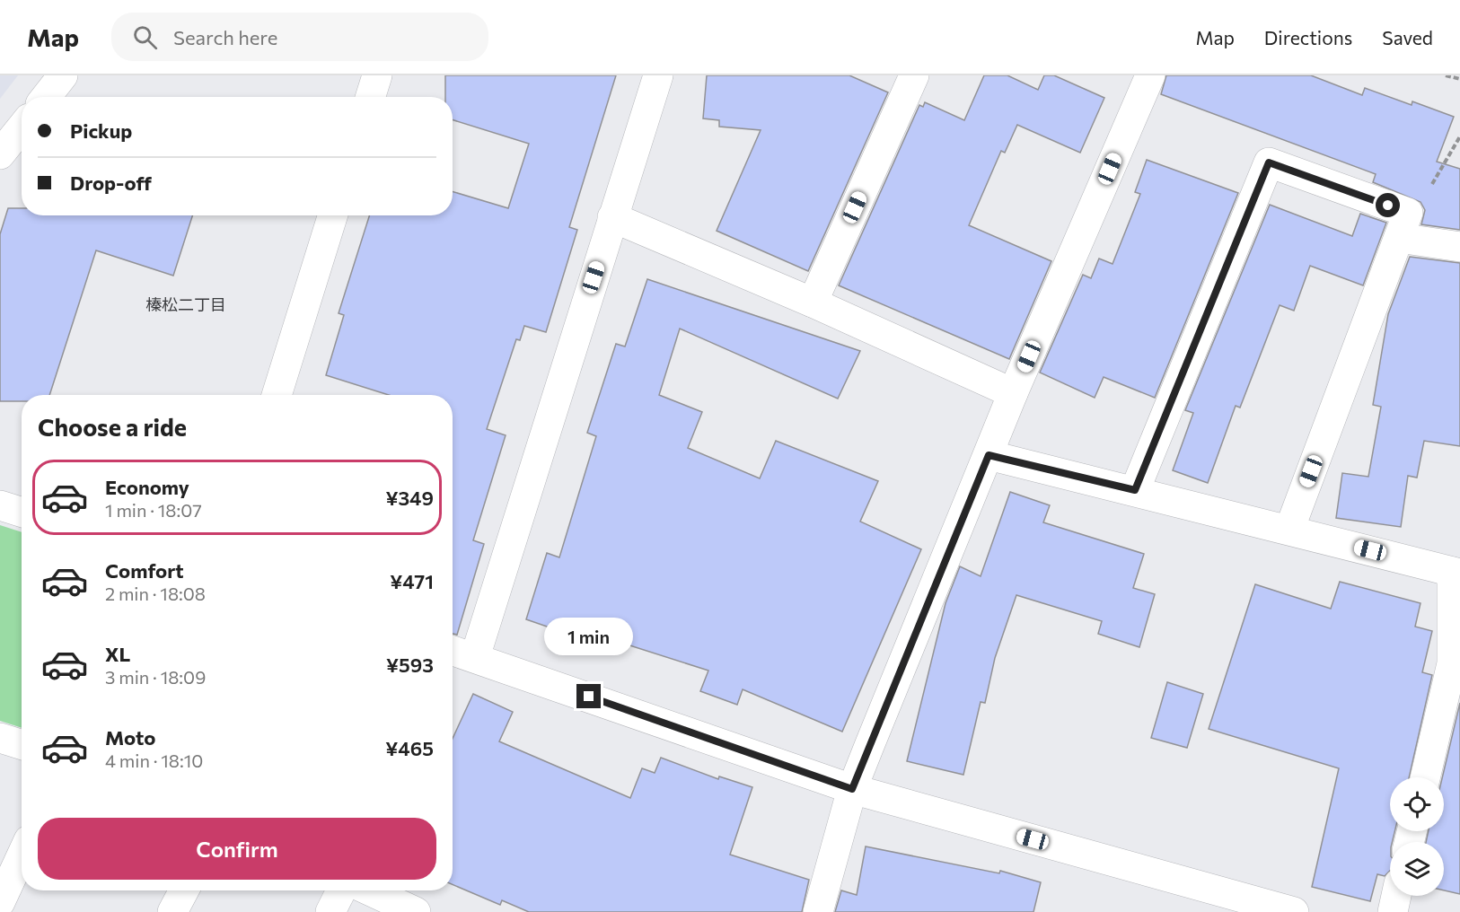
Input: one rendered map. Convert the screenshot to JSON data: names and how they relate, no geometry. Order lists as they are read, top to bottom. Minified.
{"districts":["榛松二丁目"],"page":{"header":"Map","search":"Search here","nav":["Map","Directions","Saved"],"banner":["Pickup","Drop-off"],"heading":"Choose a ride","list":[{"name":"Economy","note":"1 min · 18:07","value":"¥349"},{"name":"Comfort","note":"2 min · 18:08","value":"¥471"},{"name":"XL","note":"3 min · 18:09","value":"¥593"},{"name":"Moto","note":"4 min · 18:10","value":"¥465"}],"bubble":"1 min","buttons":"Confirm"}}
